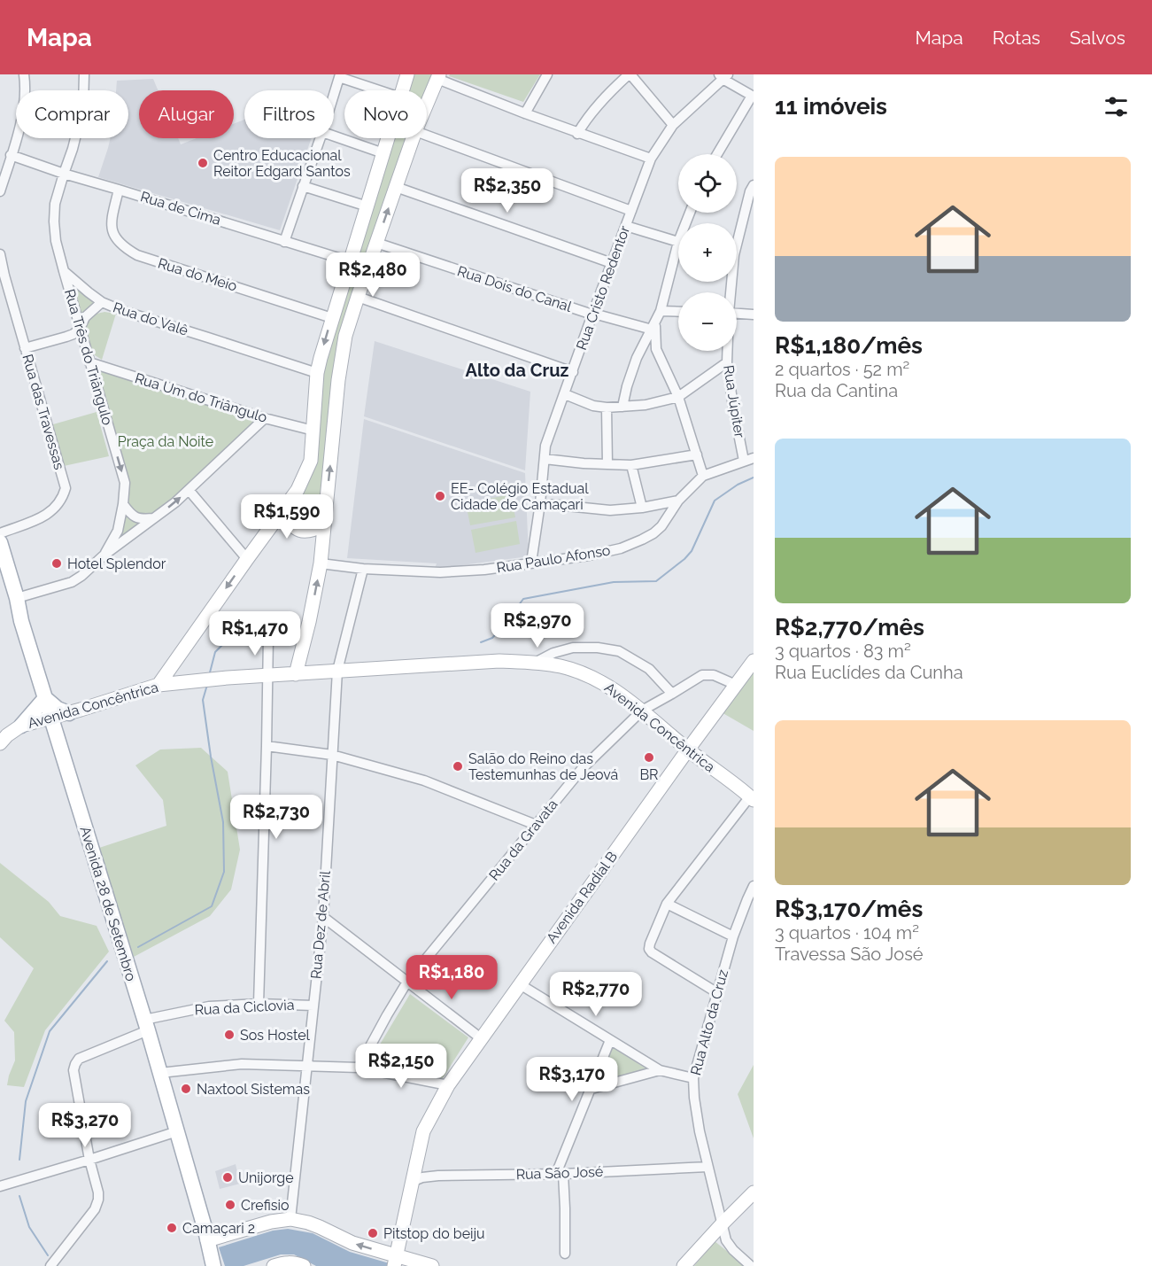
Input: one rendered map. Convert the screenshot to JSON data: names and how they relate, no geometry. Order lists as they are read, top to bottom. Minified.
{"streets":{"main road":["Avenida 28 de Setembro"],"street":["Rua de Cima","Rua do Meio","Rua Cristo Redentor","Rua Dois do Canal","Rua do Valê","Rua Três do Triângulo","Rua Um do Triângulo","Rua Júpiter","Rua das Travessas","Rua Paulo Afonso","Avenida Concêntrica","Rua da Gravata","Avenida Radial B","Rua Dez de Abril","Rua da Ciclovia","Rua Alto da Cruz","Rua São José"]},"crossings":[["Rua de Cima","Rua do Meio"],["Rua Cristo Redentor","Rua Dois do Canal"],["Rua Cristo Redentor","Rua Paulo Afonso"],["Rua do Valê","Rua Três do Triângulo"],["Rua Três do Triângulo","Rua Um do Triângulo"],["Rua Júpiter","Rua Paulo Afonso"],["Rua Paulo Afonso","Rua Dez de Abril"],["Avenida Concêntrica","Rua da Gravata"],["Avenida Concêntrica","Avenida Radial B"],["Avenida Concêntrica","Avenida 28 de Setembro"],["Avenida Concêntrica","Rua Dez de Abril"],["Rua da Gravata","Avenida Radial B"],["Avenida Radial B","Rua São José"],["Avenida 28 de Setembro","Rua da Ciclovia"],["Rua Dez de Abril","Rua da Ciclovia"],["Rua Alto da Cruz","Rua São José"]],"one_way":["Rua Três do Triângulo"],"districts":["Alto da Cruz"],"parks":["Praça da Noite"],"places":["Centro Educacional Reitor Edgard Santos","EE- Colégio Estadual Cidade de Camaçari","Hotel Splendor","BR","Salão do Reino das Testemunhas de Jeová","Sos Hostel","Naxtool Sistemas","Unijorge","Crefisio","Camaçari 2","Pitstop do beiju"],"page":{"header":"Mapa","nav":["Mapa","Rotas","Salvos"],"heading":"11 imóveis","chip":["Comprar","Alugar","Filtros","Novo"],"list":[{"name":"R$1,180/mês","note":"2 quartos · 52 m² · Rua da Cantina"},{"name":"R$2,770/mês","note":"3 quartos · 83 m² · Rua Euclídes da Cunha"},{"name":"R$3,170/mês","note":"3 quartos · 104 m² · Travessa São José"}],"map_buttons":["+","−"],"price":["R$2,350","R$2,480","R$1,590","R$2,970","R$1,470","R$2,730","R$1,180","R$2,770","R$2,150","R$3,170","R$3,270"]}}
